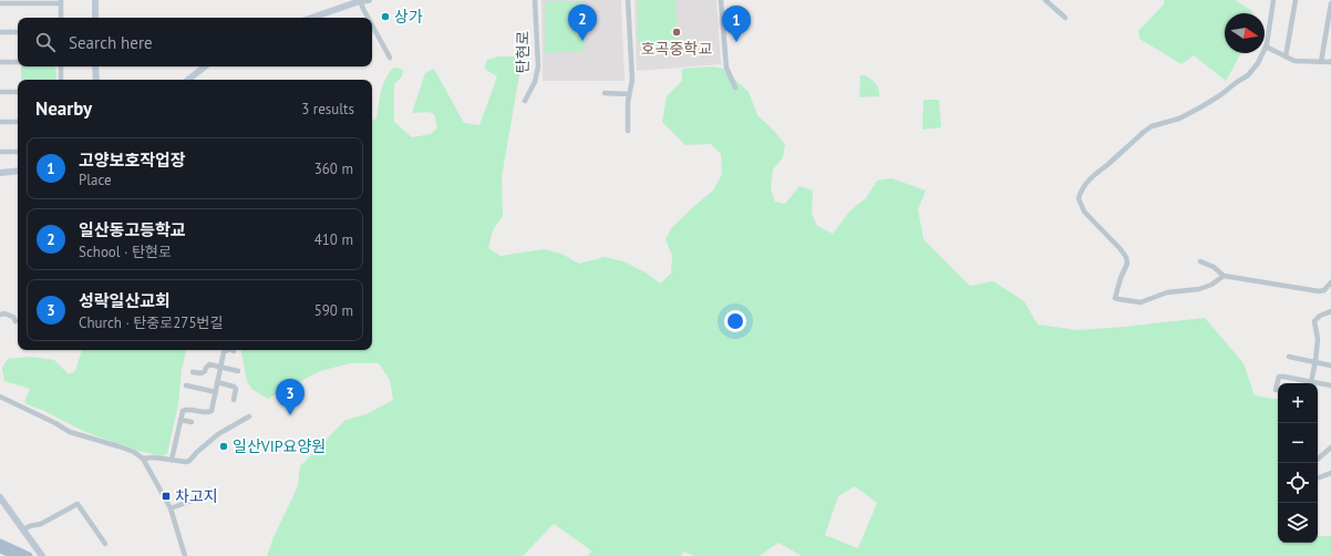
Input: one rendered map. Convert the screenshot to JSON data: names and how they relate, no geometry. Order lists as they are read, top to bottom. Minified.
{"streets":{"street":["탄현로"]},"places":{"other":["상가","호곡중학교","일산VIP요양원"],"transit":["차고지"]},"north":"right","page":{"pins":["2","1","3"],"search":"Search here","heading":["Nearby","3 results"],"list":[{"mark":"1","name":"고양보호작업장","note":"Place","value":"360 m"},{"mark":"2","name":"일산동고등학교","note":"School · 탄현로","value":"410 m"},{"mark":"3","name":"성락일산교회","note":"Church · 탄중로275번길","value":"590 m"}],"map_buttons":["+","−"]}}
